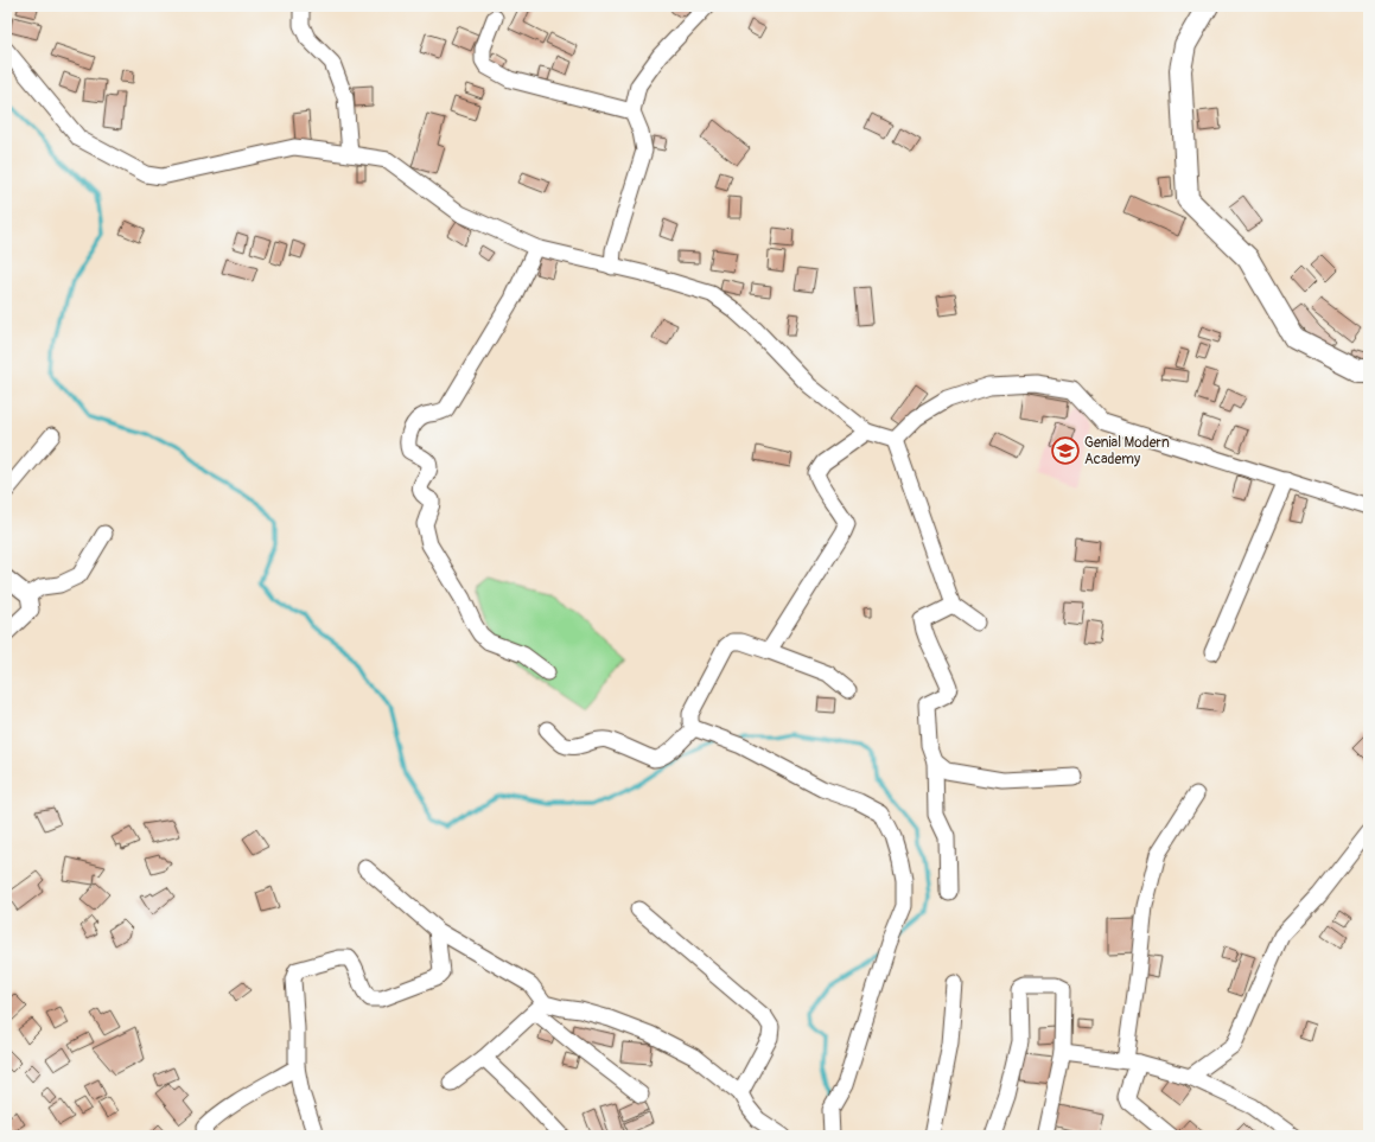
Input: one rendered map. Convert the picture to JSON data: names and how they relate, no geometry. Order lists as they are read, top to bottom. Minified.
{"places":{"school or university":["Genial Modern Academy"]}}
